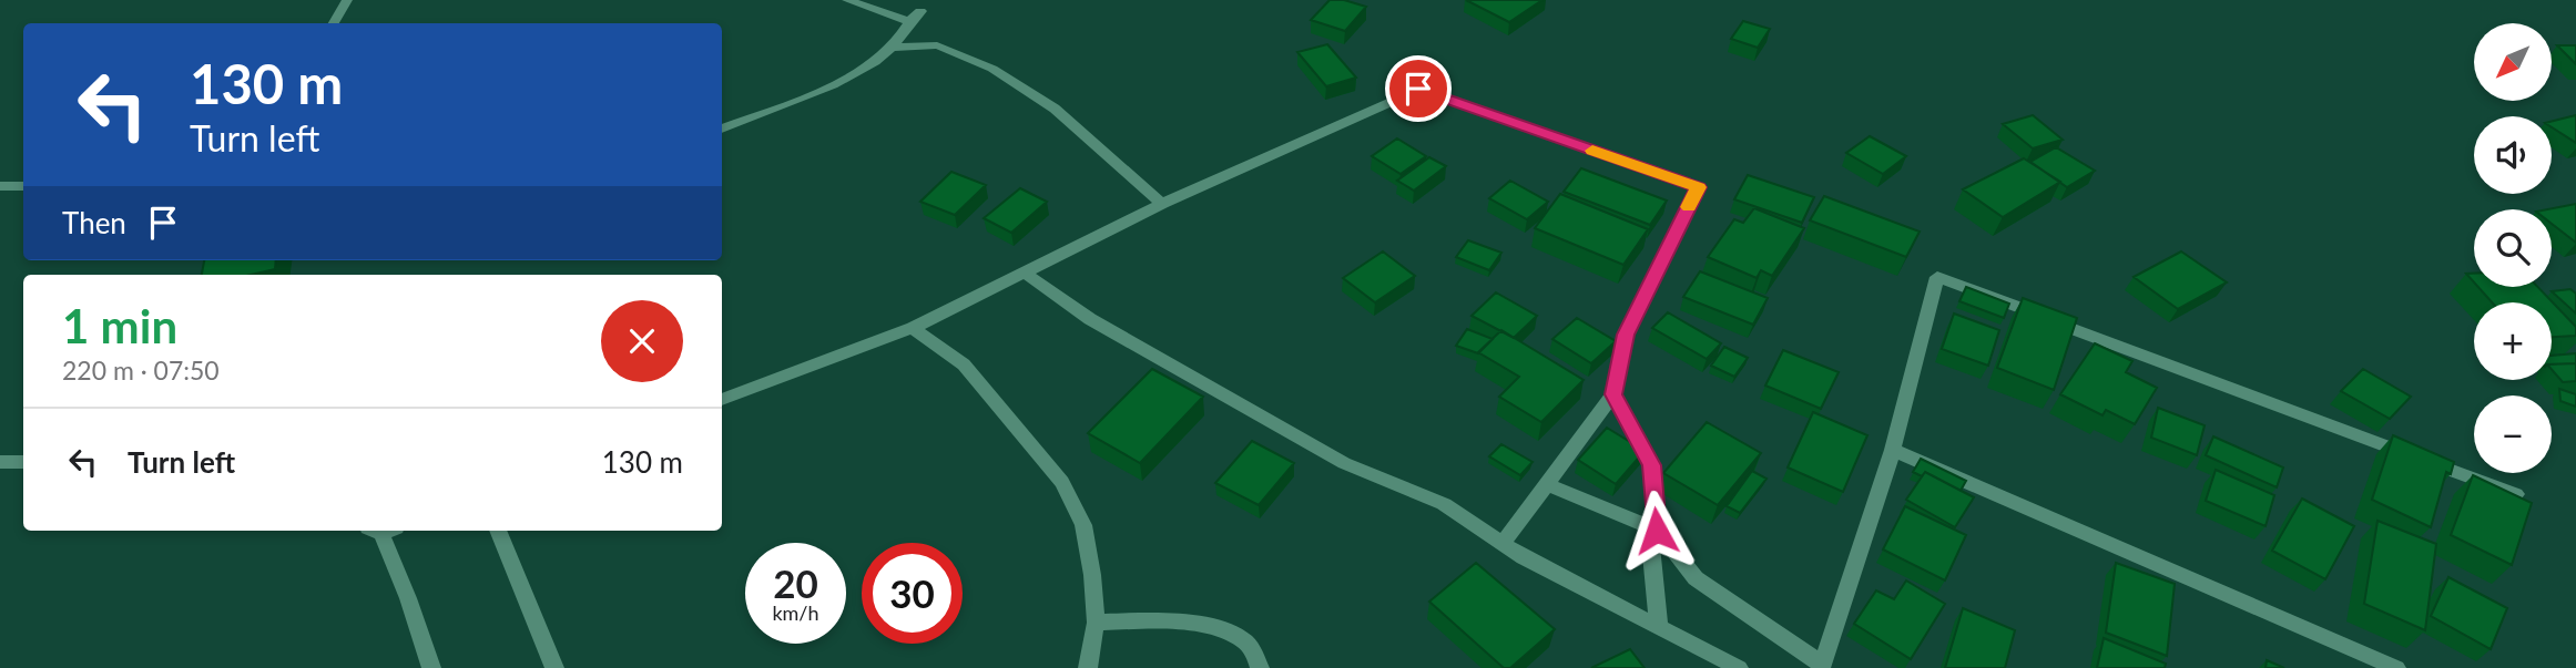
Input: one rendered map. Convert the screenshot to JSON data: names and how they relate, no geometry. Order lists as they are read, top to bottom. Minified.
{"north":"bottom left","page":{"map_buttons":["+","−"],"turn":["130 m","Turn left"],"then":"Then","heading":["1 min","220 m · 07:50"],"list":[{"name":"Turn left","value":"130 m"}],"speed":"20 km/h","limit":"30"}}
